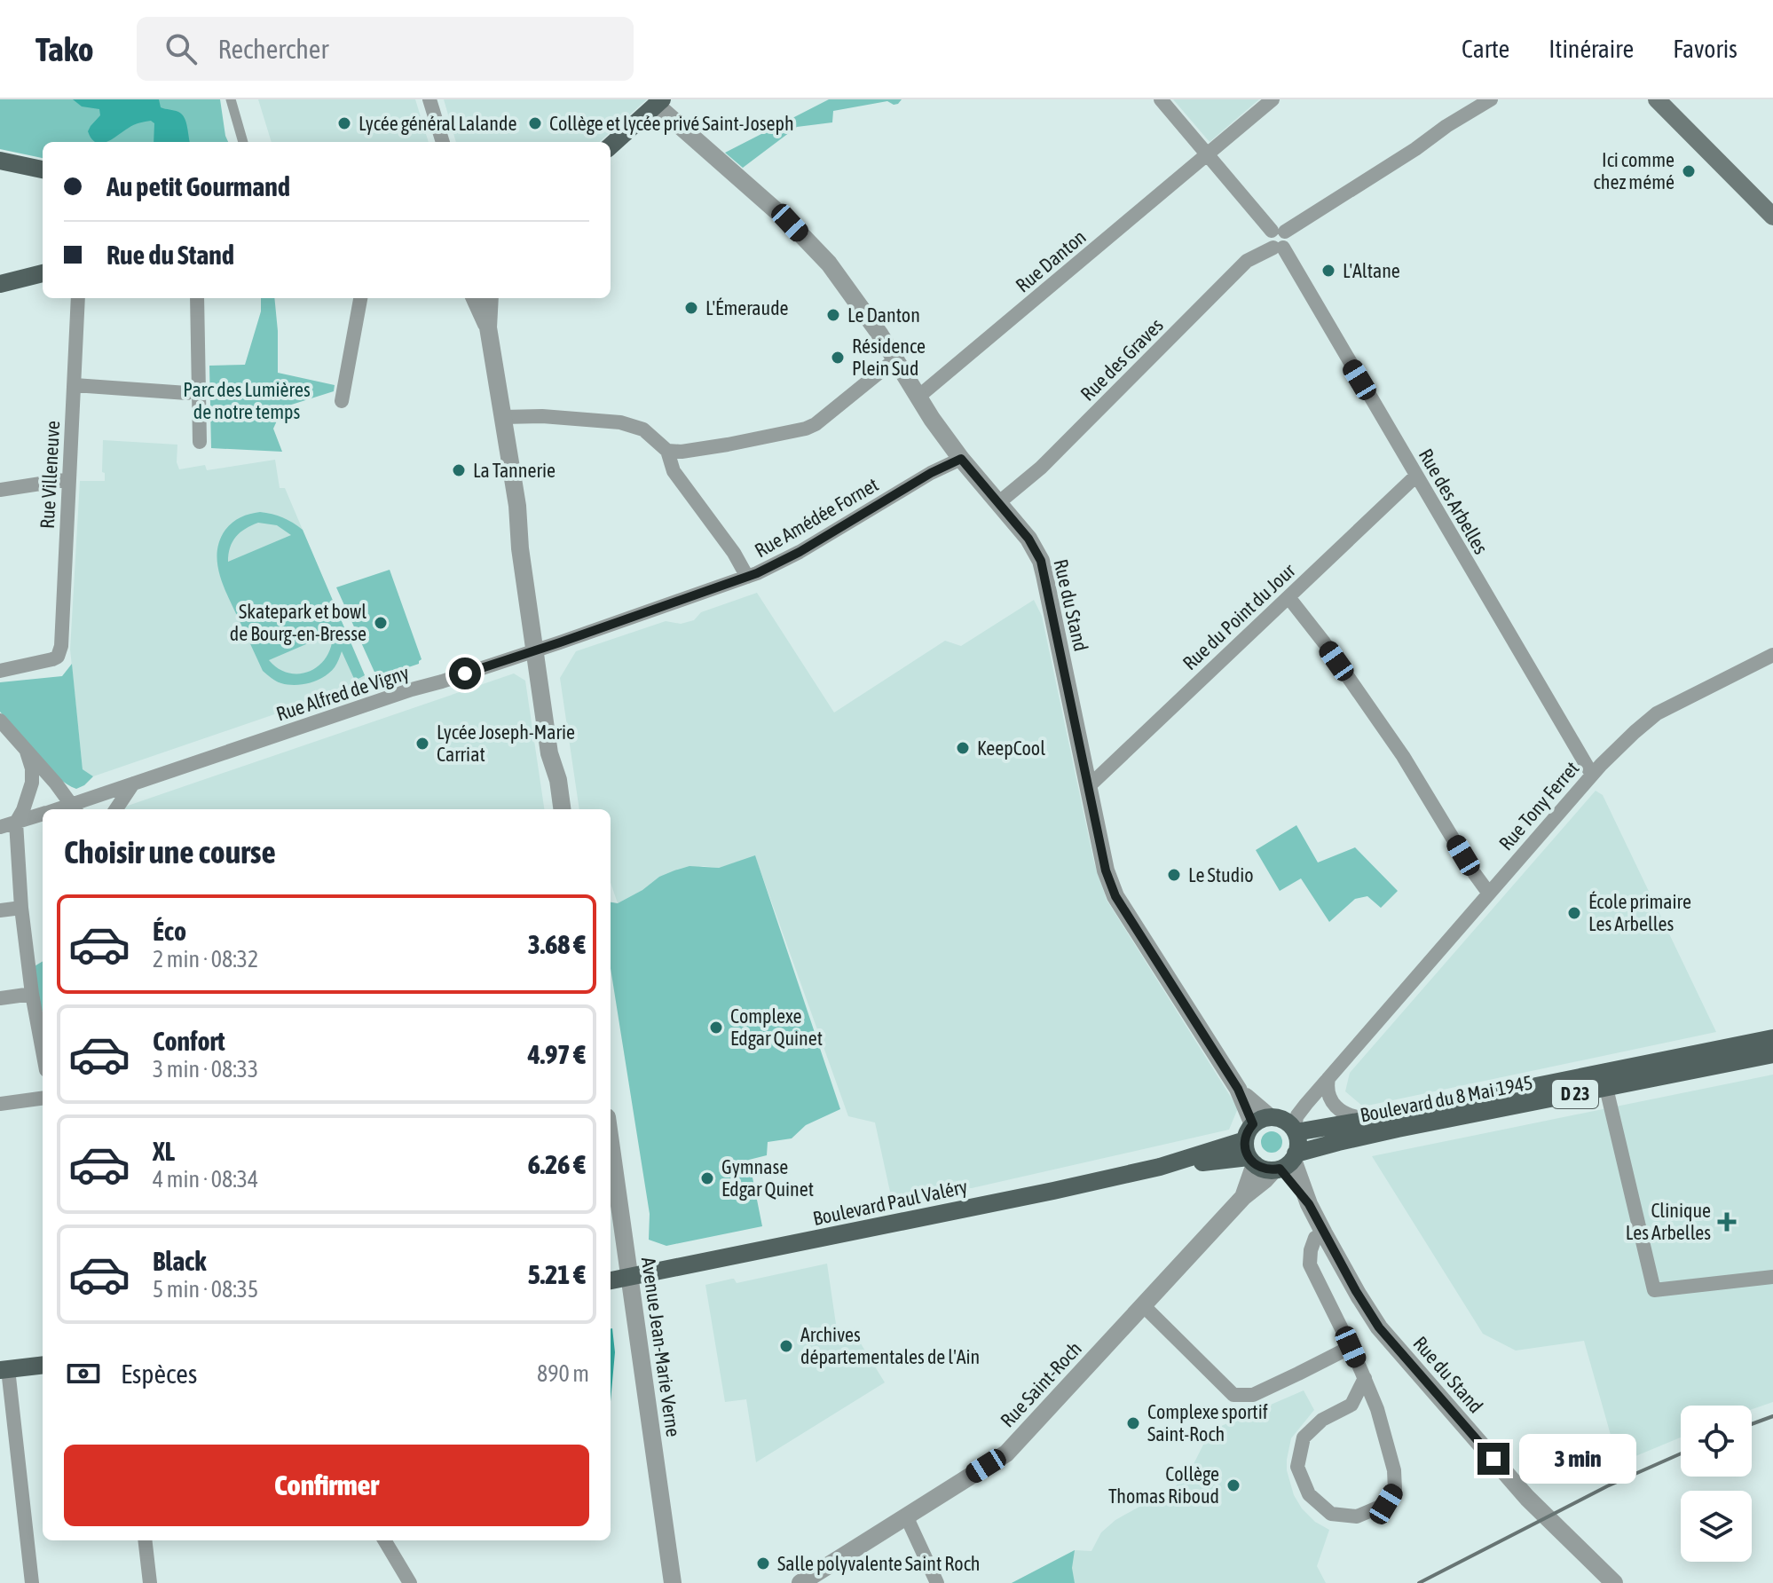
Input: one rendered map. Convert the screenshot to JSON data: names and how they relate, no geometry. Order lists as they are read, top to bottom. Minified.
{"streets":{"main road":["D 23","Boulevard du 8 Mai 1945","Boulevard Paul Valéry"],"street":["Rue Danton","Rue des Graves","Rue Villeneuve","Rue des Arbelles","Rue Amédée Fornet","Rue du Stand","Rue du Point du Jour","Rue Alfred de Vigny","Rue Tony Ferret","Avenue Jean-Marie Verne","Rue Saint-Roch"]},"crossings":[["Rue Danton","Rue du Stand"],["Rue des Graves","Rue des Arbelles"],["Rue des Graves","Rue du Stand"],["Rue des Arbelles","Rue du Point du Jour"],["Rue des Arbelles","Rue Tony Ferret"],["Rue Amédée Fornet","Rue du Stand"],["Rue Amédée Fornet","Rue Alfred de Vigny"],["Rue du Stand","Rue du Point du Jour"],["Rue du Stand","Boulevard du 8 Mai 1945"],["Rue du Stand","Boulevard Paul Valéry"],["Rue du Stand","Rue Saint-Roch"],["Rue Tony Ferret","Boulevard du 8 Mai 1945"],["Boulevard du 8 Mai 1945","Rue Saint-Roch"],["Boulevard Paul Valéry","Avenue Jean-Marie Verne"],["Boulevard Paul Valéry","Rue Saint-Roch"]],"parks":["Parc des Lumières de notre temps"],"places":{"other":["Lycée général Lalande","Collège et lycée privé Saint-Joseph","Ici comme chez mémé","L'Altane","L'Émeraude","Le Danton","Résidence Plein Sud","La Tannerie","Skatepark et bowl de Bourg-en-Bresse","Lycée Joseph-Marie Carriat","KeepCool","Le Studio","École primaire Les Arbelles","Complexe Edgar Quinet","Gymnase Edgar Quinet","Archives départementales de l'Ain","Complexe sportif Saint-Roch","Collège Thomas Riboud","Salle polyvalente Saint Roch"],"health":["Clinique Les Arbelles"]},"page":{"header":"Tako","search":"Rechercher","nav":["Carte","Itinéraire","Favoris"],"banner":["Au petit Gourmand","Rue du Stand"],"heading":"Choisir une course","list":[{"name":"Éco","note":"2 min · 08:32","value":"3.68 €"},{"name":"Confort","note":"3 min · 08:33","value":"4.97 €"},{"name":"XL","note":"4 min · 08:34","value":"6.26 €"},{"name":"Black","note":"5 min · 08:35","value":"5.21 €"}],"pay":["Espèces","890 m"],"buttons":"Confirmer","bubble":"3 min"}}
